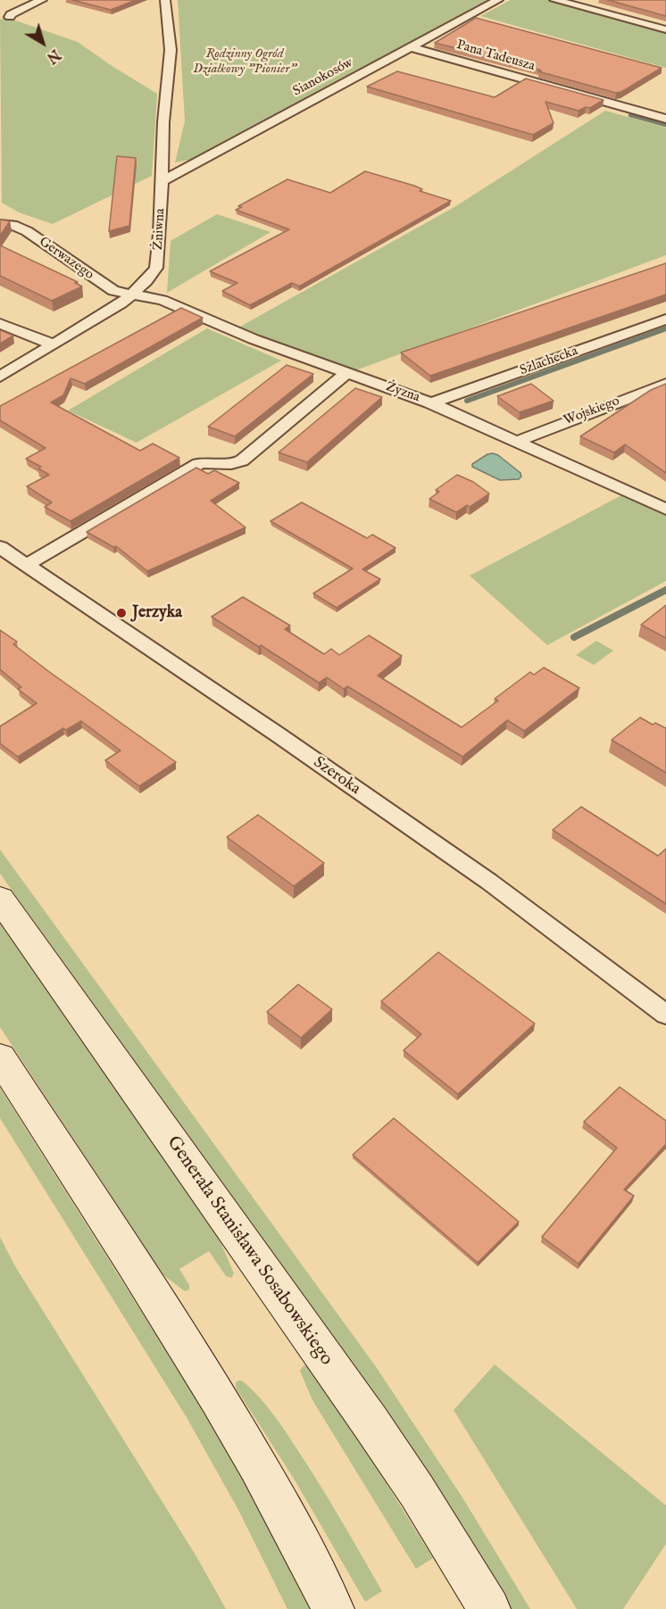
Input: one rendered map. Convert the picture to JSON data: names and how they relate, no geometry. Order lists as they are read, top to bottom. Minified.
{"streets":{"main road":["Generała Stanisława Sosabowskiego"],"street":["Pana Tadeusza","Sianokosów","Żniwna","Gerwazego","Szlachecka","Żyzna","Wojskiego","Szeroka"]},"crossings":[["Pana Tadeusza","Sianokosów"],["Sianokosów","Żniwna"],["Żniwna","Gerwazego"],["Żniwna","Żyzna"],["Gerwazego","Żyzna"],["Szlachecka","Żyzna"],["Żyzna","Wojskiego"]],"parks":["Rodzinny Ogród Działkowy \"Pionier\""],"places":["Jerzyka"],"north":"bottom right"}
